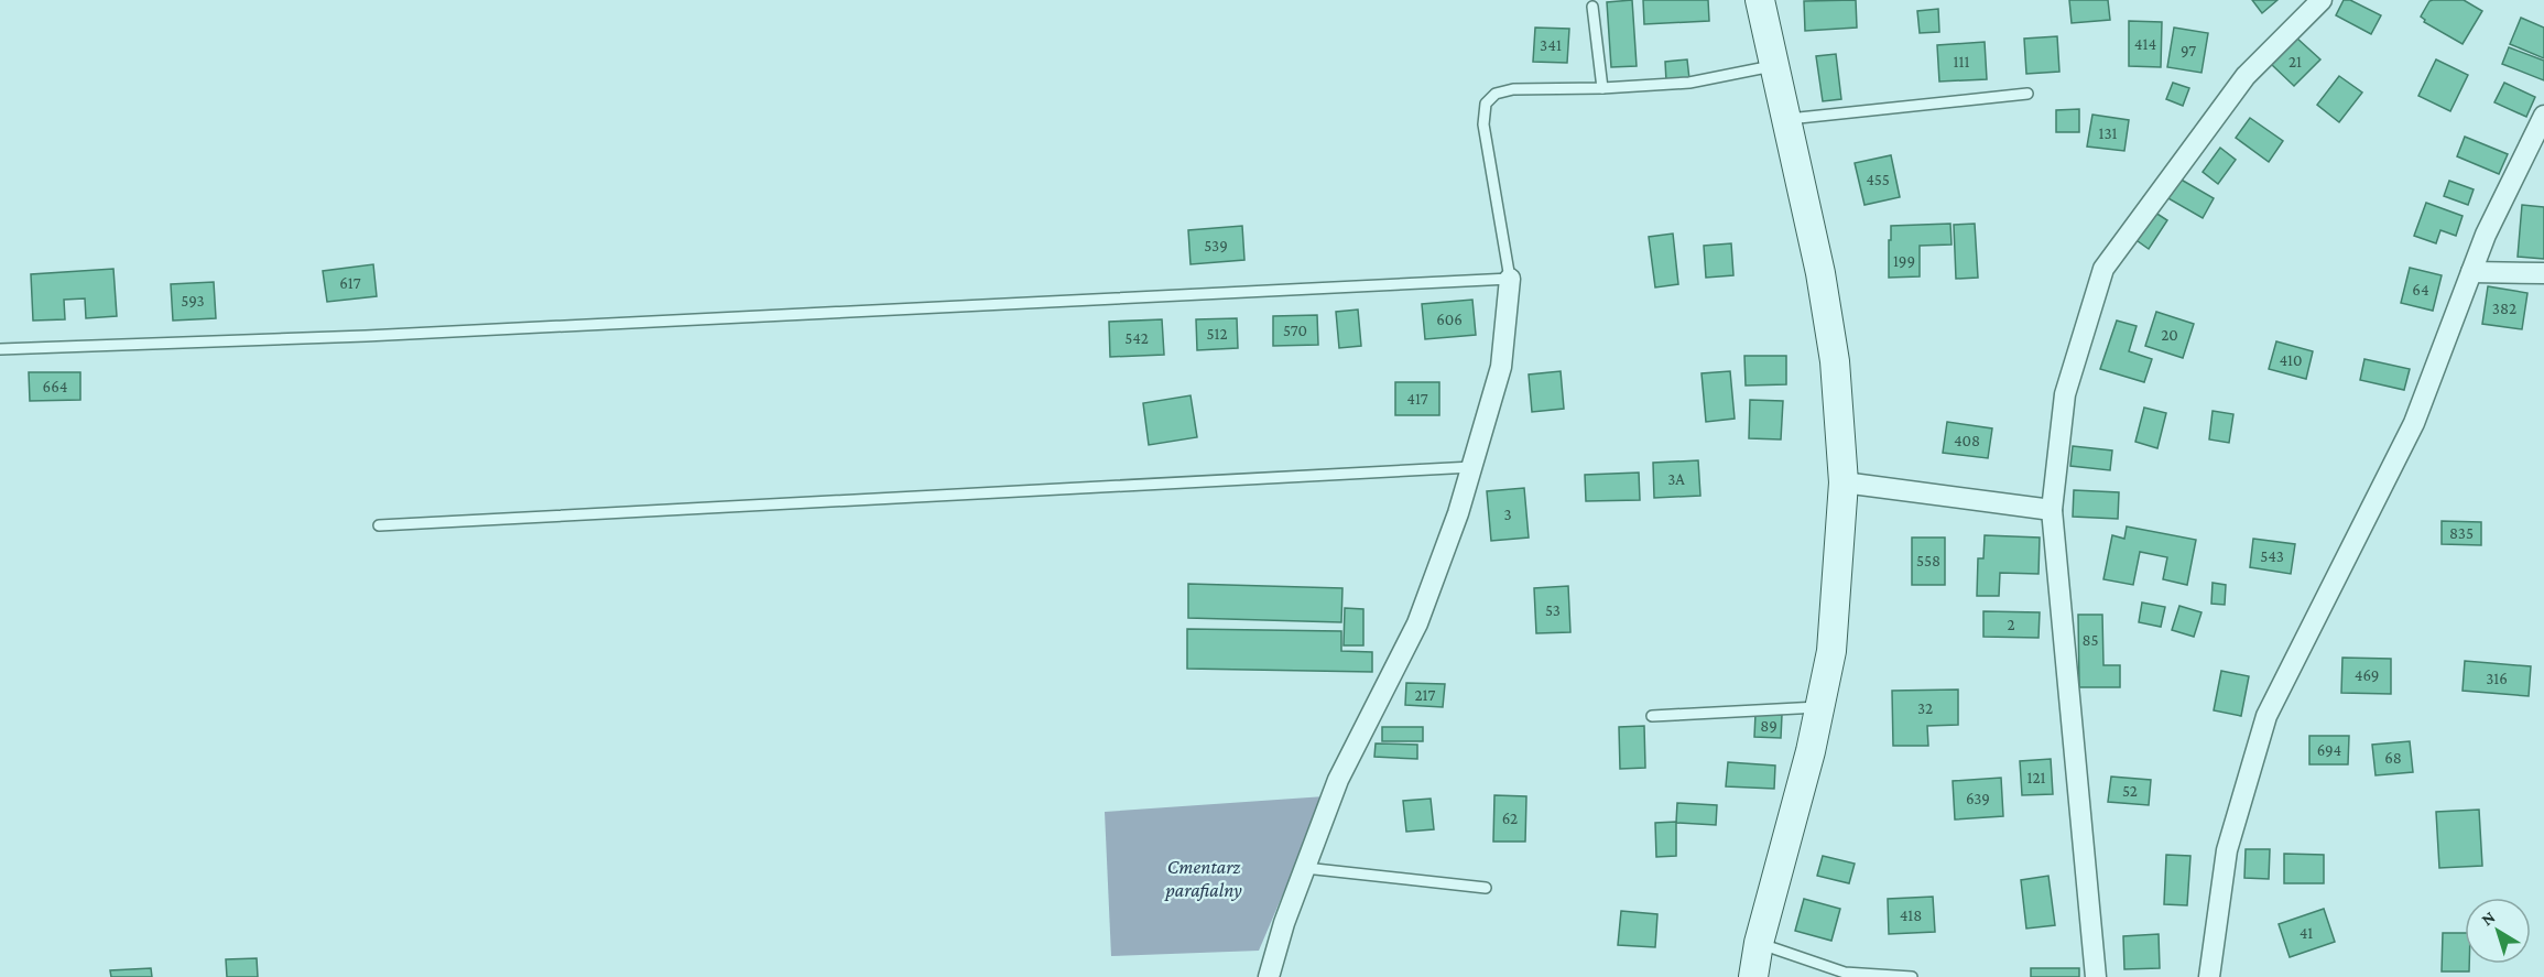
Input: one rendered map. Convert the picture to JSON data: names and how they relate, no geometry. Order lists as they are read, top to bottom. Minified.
{"parks":["Cmentarz parafialny"],"house_numbers":["414","341","97","111","21","131","455","539","199","617","64","593","382","606","570","512","20","542","410","664","417","408","3A","3","835","543","558","53","2","85","469","316","217","32","89","694","68","121","52","639","62","418","41"],"north":"top left"}
